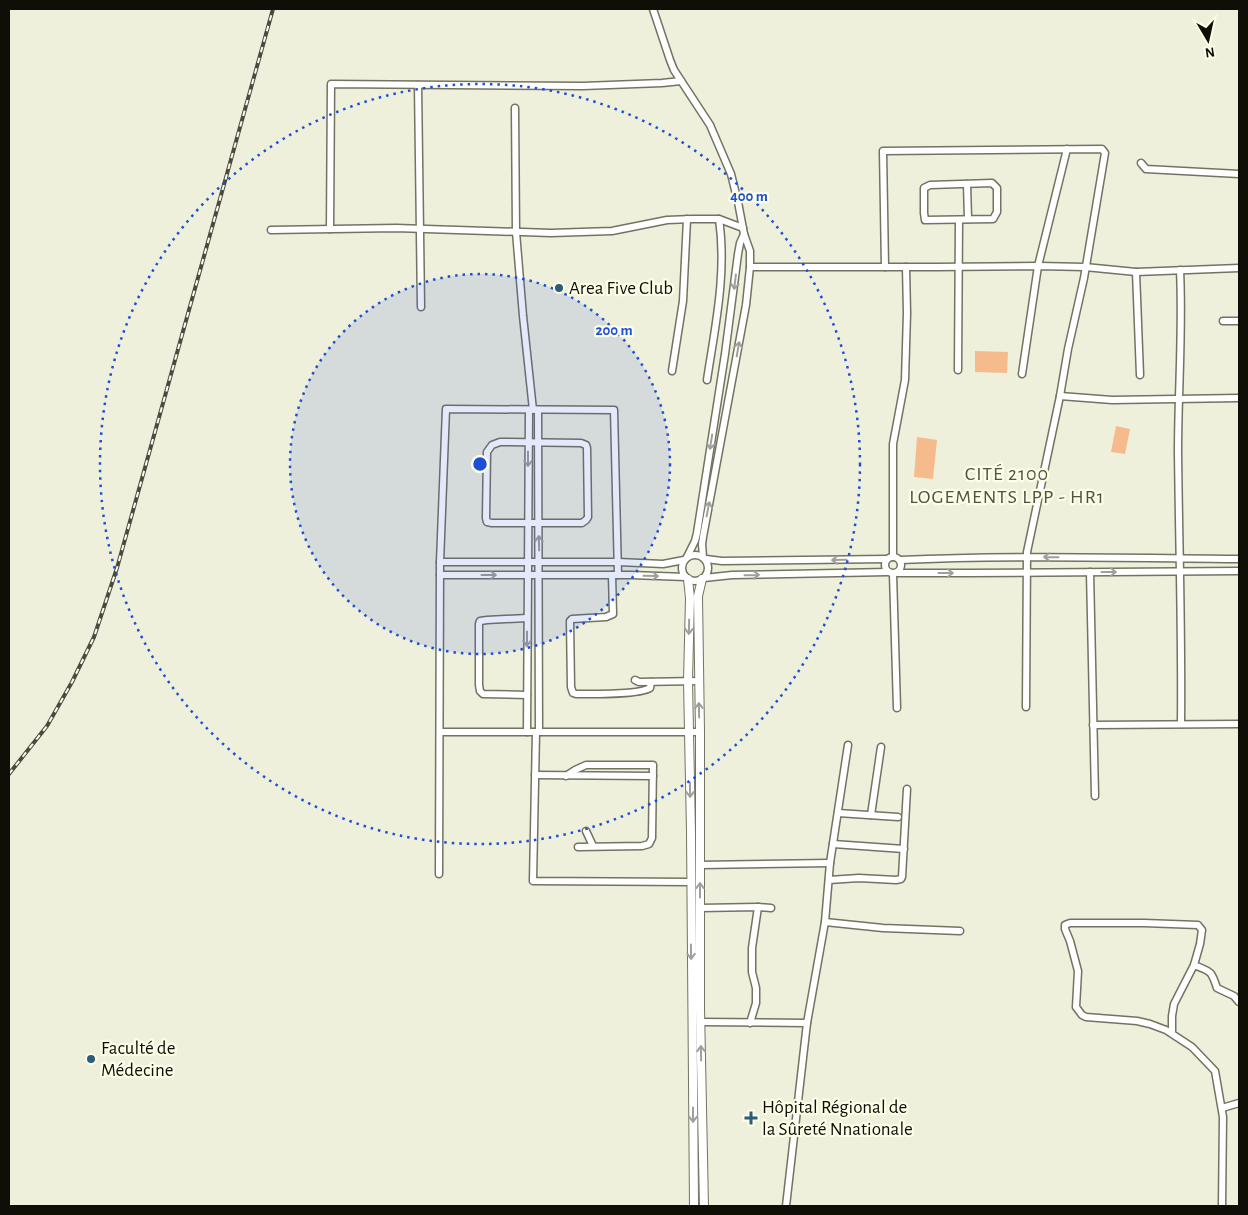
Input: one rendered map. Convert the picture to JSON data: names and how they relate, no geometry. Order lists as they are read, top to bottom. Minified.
{"districts":["CITÉ 2100 LOGEMENTS LPP - HR1"],"places":{"other":["Area Five Club","Faculté de Médecine"],"health":["Hôpital Régional de la Sûreté Nnationale"]},"north":"bottom","rings":["400 m","200 m"]}
